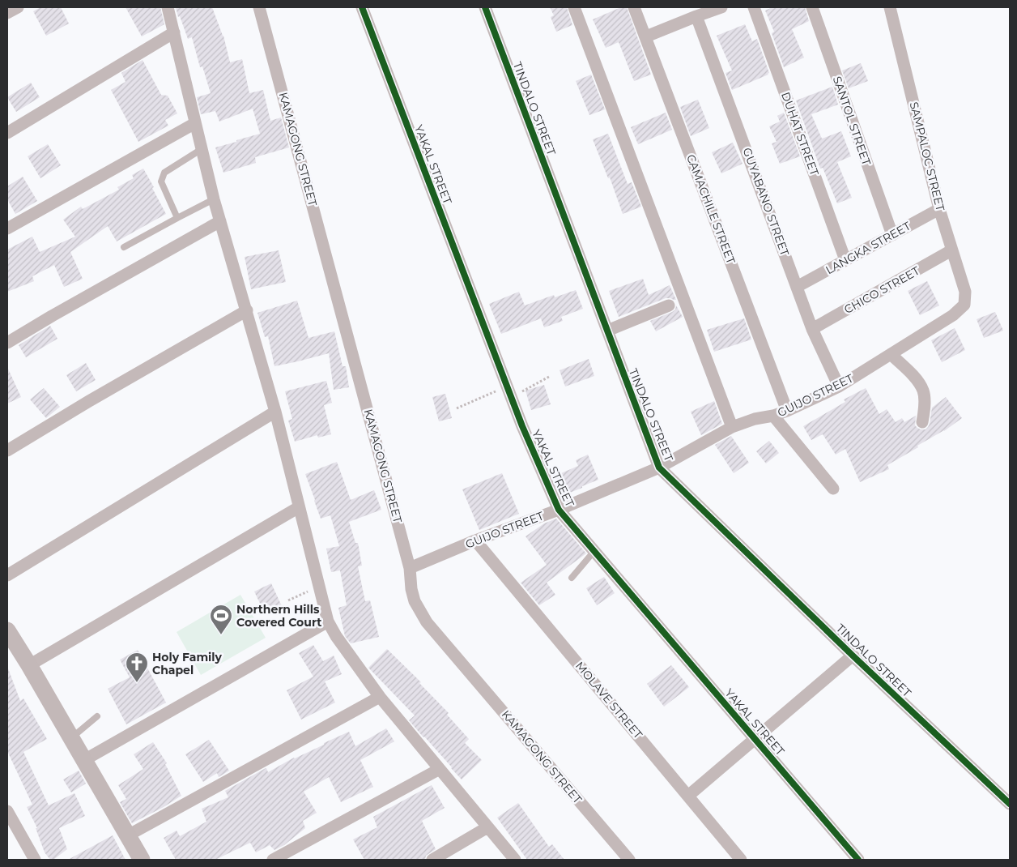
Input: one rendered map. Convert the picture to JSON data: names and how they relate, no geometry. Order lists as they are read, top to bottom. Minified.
{"streets":{"street":["TINDALO STREET","SANTOL STREET","DUHAT STREET","KAMAGONG STREET","SAMPALOC STREET","YAKAL STREET","GUYABANO STREET","CAMACHILE STREET","LANGKA STREET","CHICO STREET","GUIJO STREET","MOLAVE STREET"]},"crossings":[["TINDALO STREET","GUIJO STREET"],["SANTOL STREET","LANGKA STREET"],["DUHAT STREET","LANGKA STREET"],["KAMAGONG STREET","GUIJO STREET"],["SAMPALOC STREET","LANGKA STREET"],["SAMPALOC STREET","CHICO STREET"],["SAMPALOC STREET","GUIJO STREET"],["YAKAL STREET","GUIJO STREET"],["GUYABANO STREET","LANGKA STREET"],["GUYABANO STREET","CHICO STREET"],["GUYABANO STREET","GUIJO STREET"],["CAMACHILE STREET","GUIJO STREET"],["GUIJO STREET","MOLAVE STREET"]],"places":{"sports":["Northern Hills Covered Court"],"church":["Holy Family Chapel"]}}
